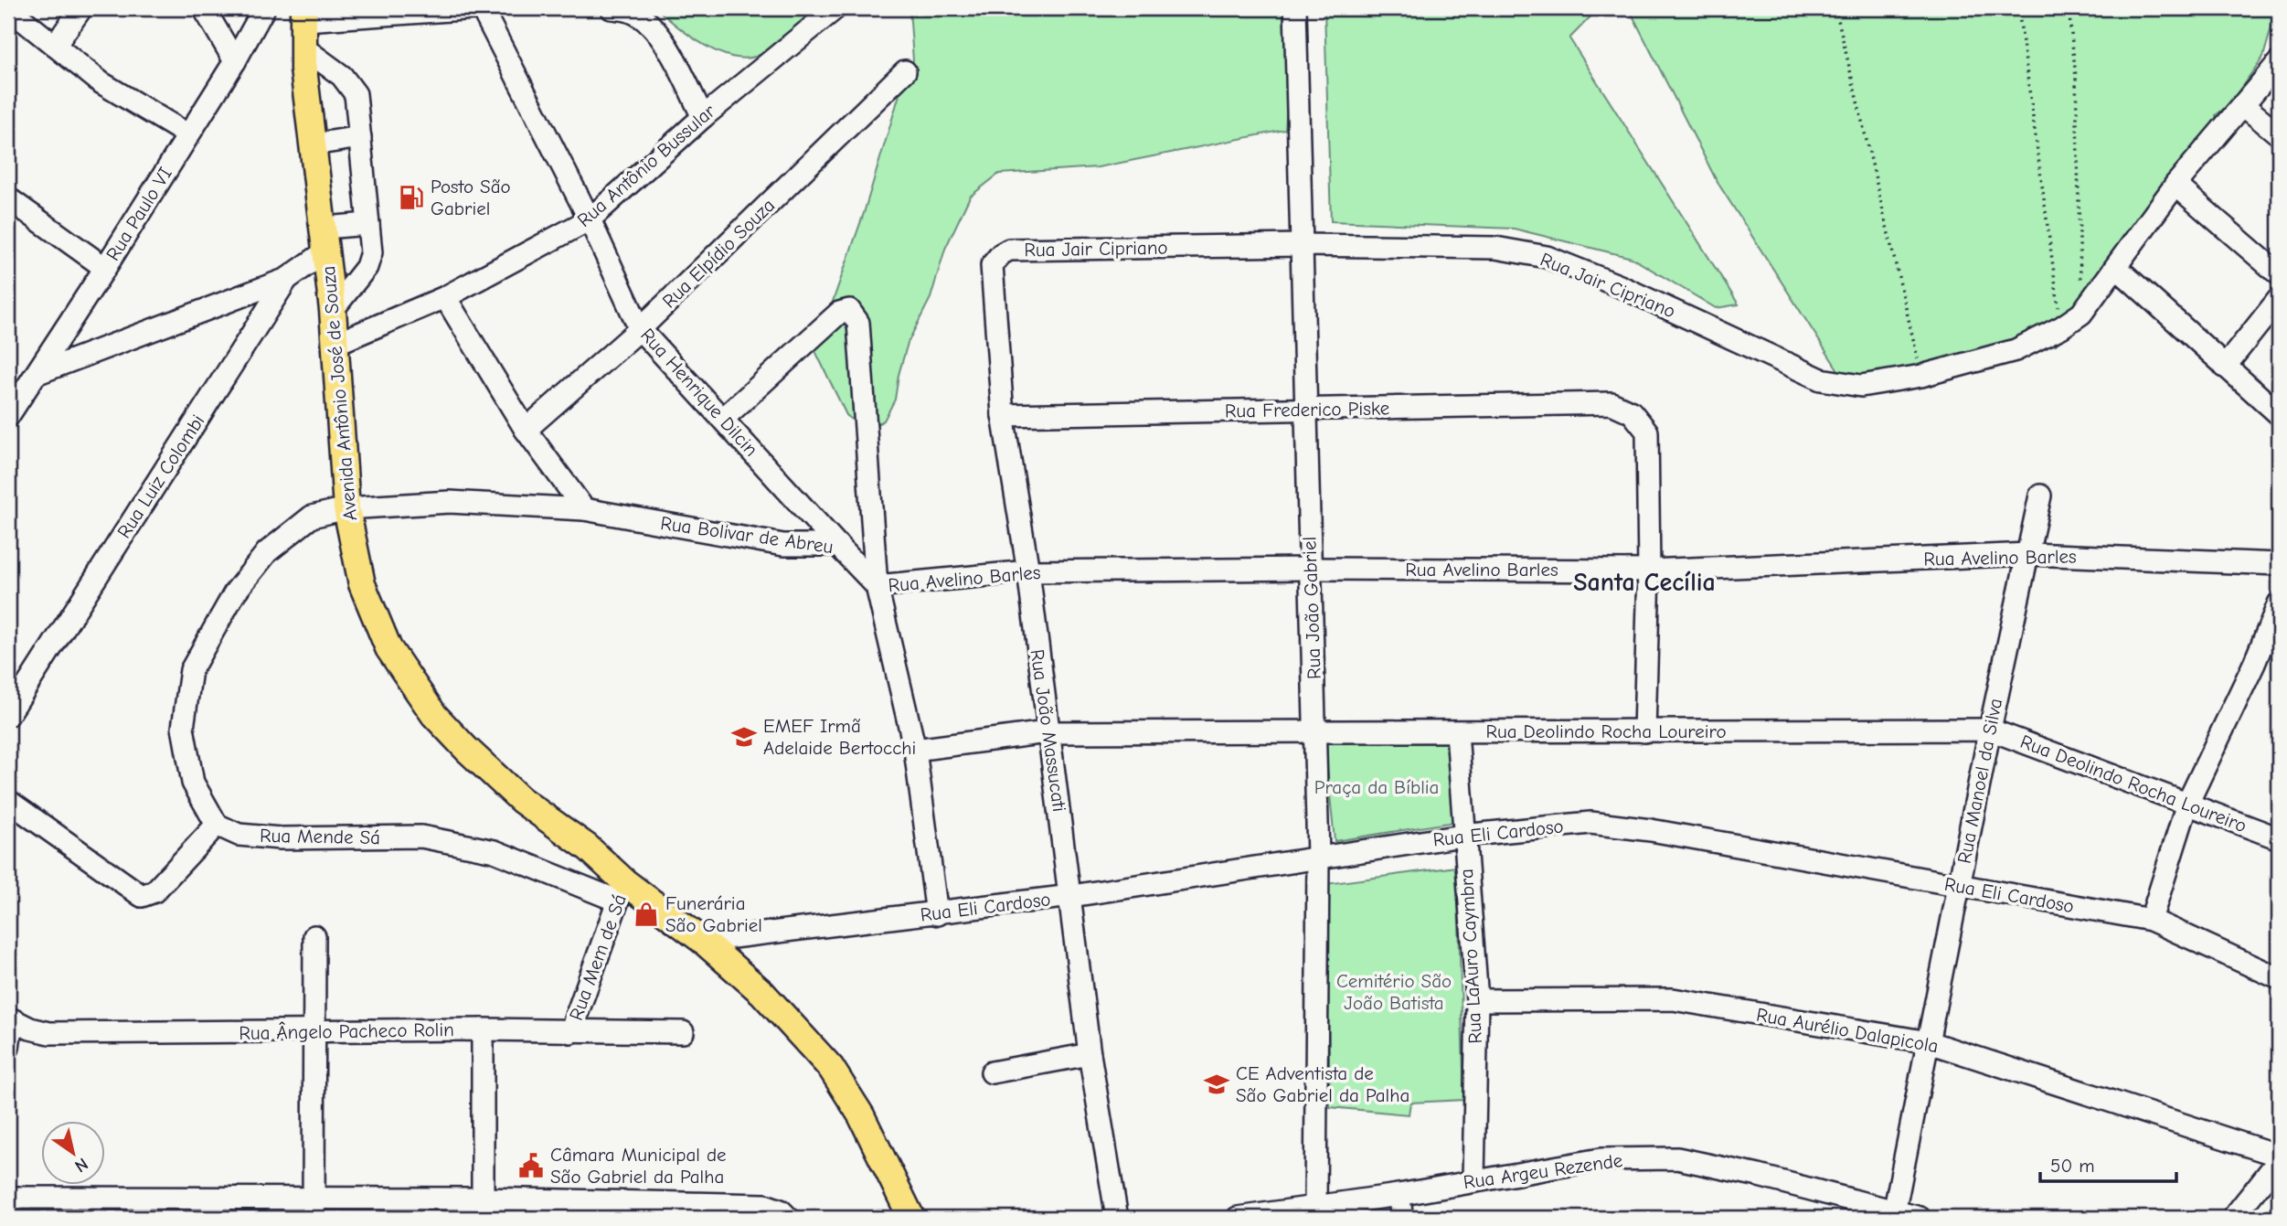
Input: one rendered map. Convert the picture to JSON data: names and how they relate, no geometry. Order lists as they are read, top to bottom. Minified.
{"streets":{"main road":["Avenida Antônio José de Souza"],"street":["Rua Antônio Bussular","Rua Paulo VI","Rua Jair Cipriano","Rua Elpídio Souza","Rua Henrique Dilcin","Rua Frederico Piske","Rua Luiz Colombi","Rua Bolivar de Abreu","Rua Avelino Barles","Rua João Gabriel","Rua João Massucati","Rua Deolindo Rocha Loureiro","Rua Manoel da Silva","Rua Eli Cardoso","Rua Mende Sá","Rua LaAuro Caymbra","Rua Mem de Sá","Rua Aurélio Dalapicola","Rua Ângelo Pacheco Rolin","Rua Argeu Rezende"]},"crossings":[["Rua Antônio Bussular","Rua Henrique Dilcin"],["Rua Antônio Bussular","Avenida Antônio José de Souza"],["Rua Jair Cipriano","Rua João Gabriel"],["Rua Jair Cipriano","Rua João Massucati"],["Rua Elpídio Souza","Rua Henrique Dilcin"],["Rua Henrique Dilcin","Rua Bolivar de Abreu"],["Avenida Antônio José de Souza","Rua Luiz Colombi"],["Avenida Antônio José de Souza","Rua Bolivar de Abreu"],["Avenida Antônio José de Souza","Rua Eli Cardoso"],["Avenida Antônio José de Souza","Rua Mende Sá"],["Avenida Antônio José de Souza","Rua Mem de Sá"],["Rua Frederico Piske","Rua Avelino Barles"],["Rua Frederico Piske","Rua João Gabriel"],["Rua Frederico Piske","Rua João Massucati"],["Rua Bolivar de Abreu","Rua Avelino Barles"],["Rua Avelino Barles","Rua João Gabriel"],["Rua Avelino Barles","Rua João Massucati"],["Rua Avelino Barles","Rua Manoel da Silva"],["Rua João Gabriel","Rua Deolindo Rocha Loureiro"],["Rua João Gabriel","Rua Eli Cardoso"],["Rua João Gabriel","Rua Argeu Rezende"],["Rua João Massucati","Rua Deolindo Rocha Loureiro"],["Rua João Massucati","Rua Eli Cardoso"],["Rua Deolindo Rocha Loureiro","Rua Manoel da Silva"],["Rua Deolindo Rocha Loureiro","Rua LaAuro Caymbra"],["Rua Manoel da Silva","Rua Eli Cardoso"],["Rua Manoel da Silva","Rua Aurélio Dalapicola"],["Rua Manoel da Silva","Rua Argeu Rezende"],["Rua Eli Cardoso","Rua LaAuro Caymbra"],["Rua Mende Sá","Rua Mem de Sá"],["Rua LaAuro Caymbra","Rua Aurélio Dalapicola"],["Rua LaAuro Caymbra","Rua Argeu Rezende"],["Rua Mem de Sá","Rua Ângelo Pacheco Rolin"]],"districts":["Santa Cecília"],"parks":["Praça da Bíblia","Cemitério São João Batista"],"places":{"fuel station":["Posto São Gabriel"],"school or university":["EMEF Irmã Adelaide Bertocchi","CE Adventista de São Gabriel da Palha"],"shop":["Funerária São Gabriel"],"public building":["Câmara Municipal de São Gabriel da Palha"]},"scale_bar":"50 m","north":"bottom right"}
